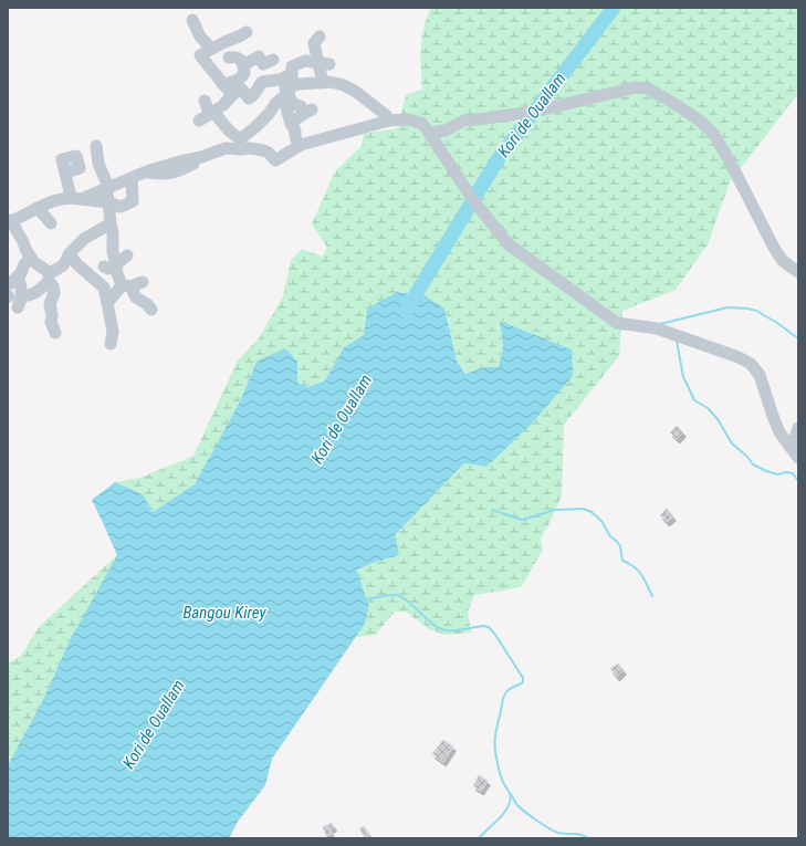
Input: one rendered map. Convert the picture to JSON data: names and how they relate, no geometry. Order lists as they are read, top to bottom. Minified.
{"water":["Kori de Ouallam","Bangou Kirey"]}
